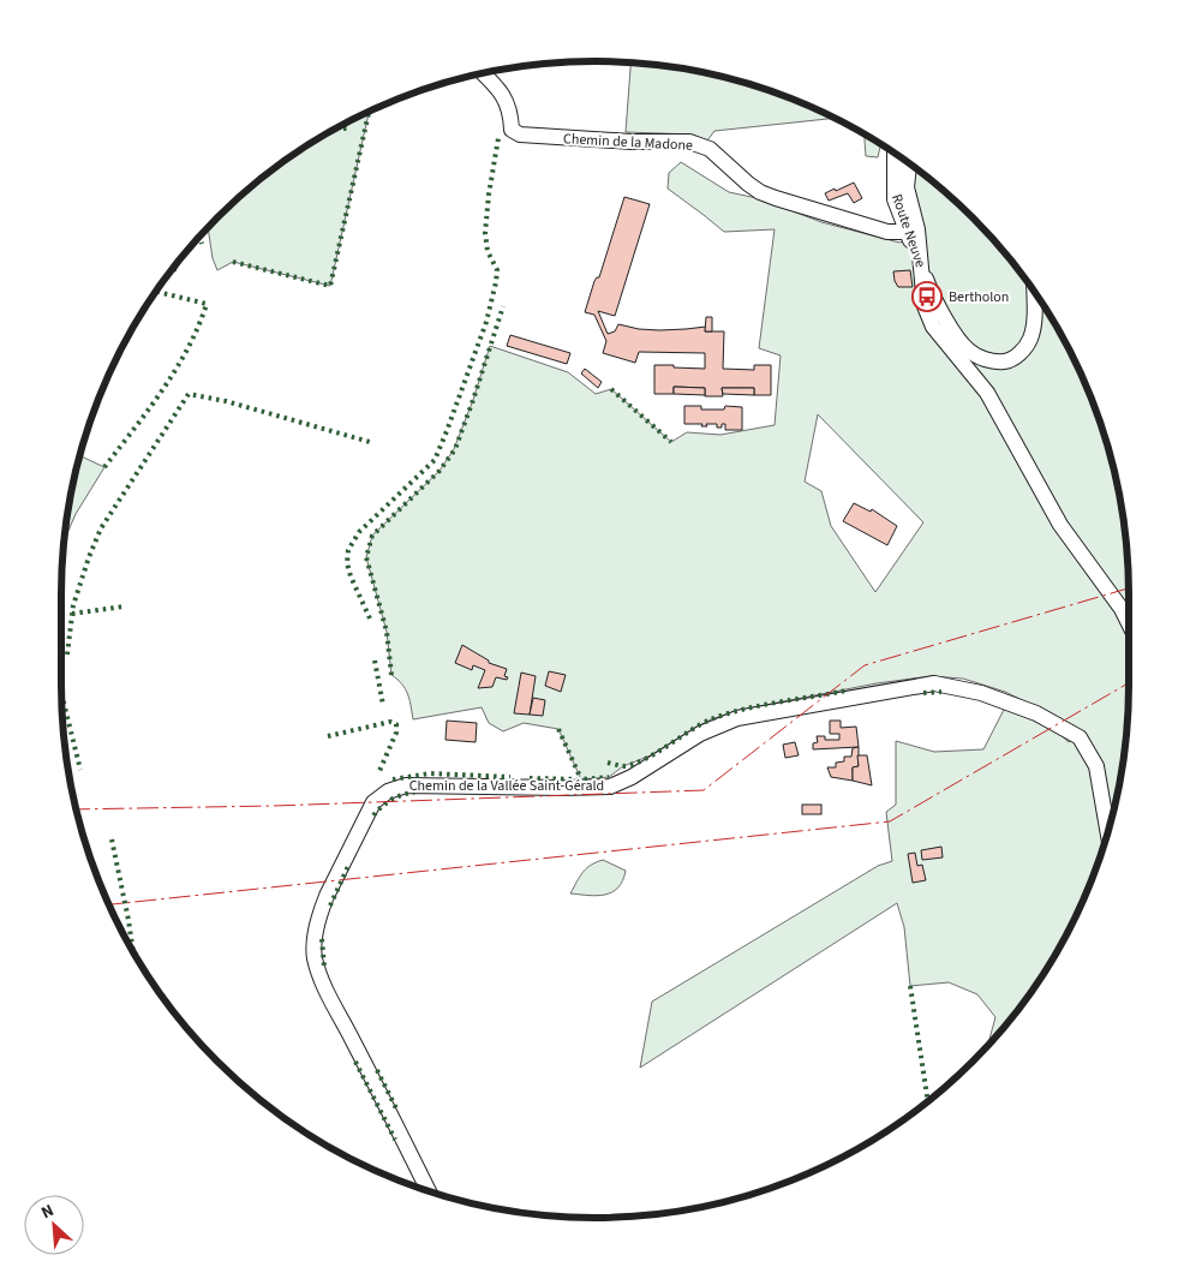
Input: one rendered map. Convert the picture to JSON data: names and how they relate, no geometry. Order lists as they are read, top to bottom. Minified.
{"streets":{"street":["Chemin de la Madone","Route Neuve","Chemin de la Vallée Saint-Gérald"]},"crossings":[["Chemin de la Madone","Route Neuve"]],"places":{"bus stop":["Bertholon"]},"north":"top left"}
